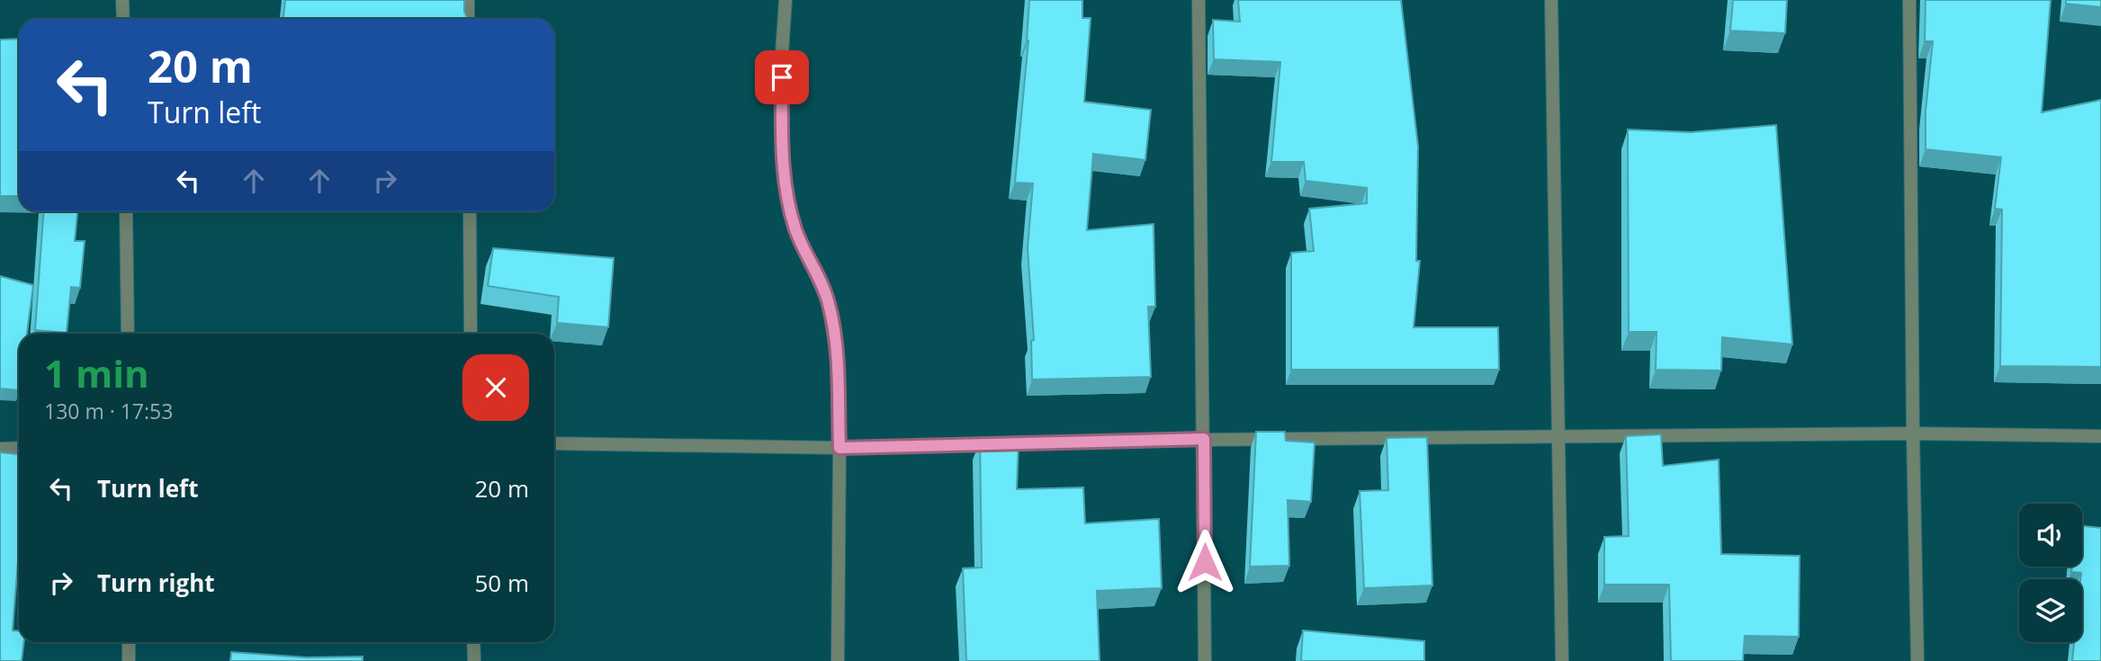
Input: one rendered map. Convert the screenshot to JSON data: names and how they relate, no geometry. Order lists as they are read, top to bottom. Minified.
{"page":{"turn":["20 m","Turn left"],"heading":["1 min","130 m · 17:53"],"list":[{"name":"Turn left","value":"20 m"},{"name":"Turn right","value":"50 m"}]}}
